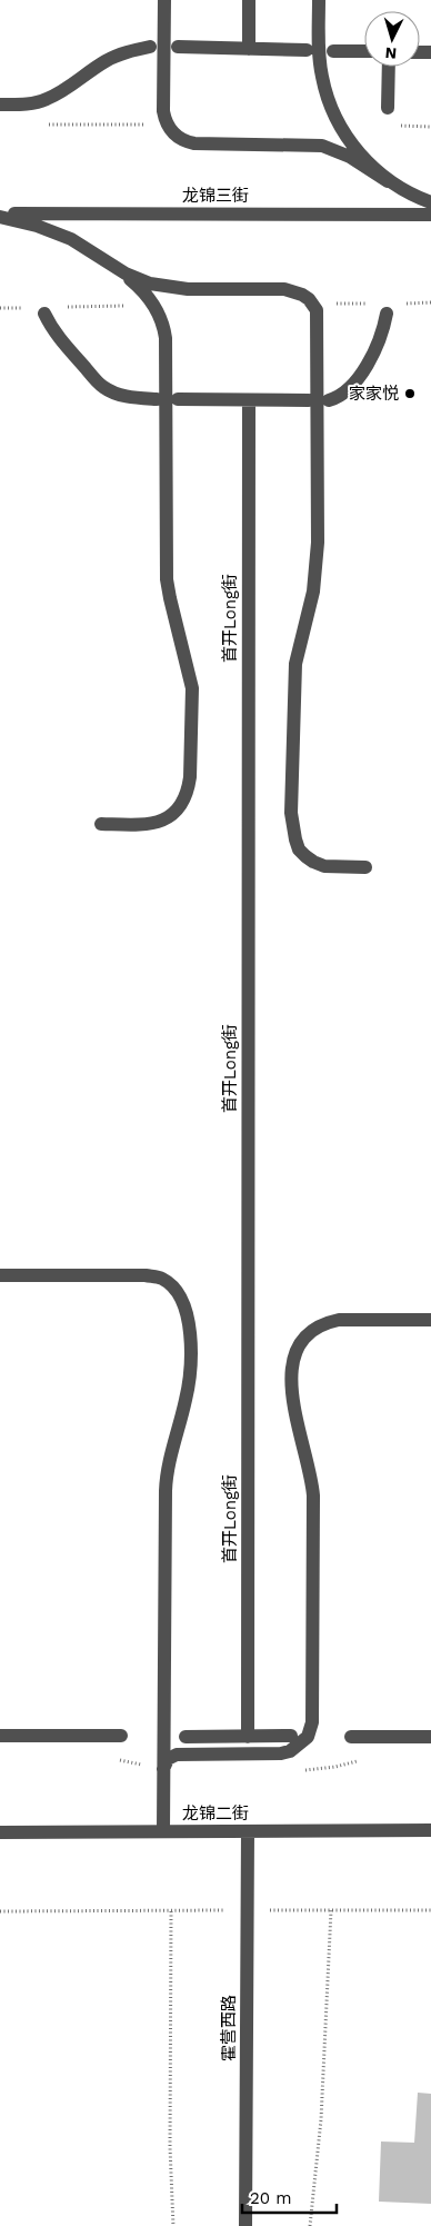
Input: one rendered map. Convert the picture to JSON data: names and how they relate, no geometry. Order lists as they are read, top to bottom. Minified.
{"streets":{"street":["龙锦三街","首开Long街","龙锦二街","霍营西路"]},"crossings":[["龙锦二街","霍营西路"]],"places":["家家悦"],"scale_bar":"20 m","north":"bottom"}
